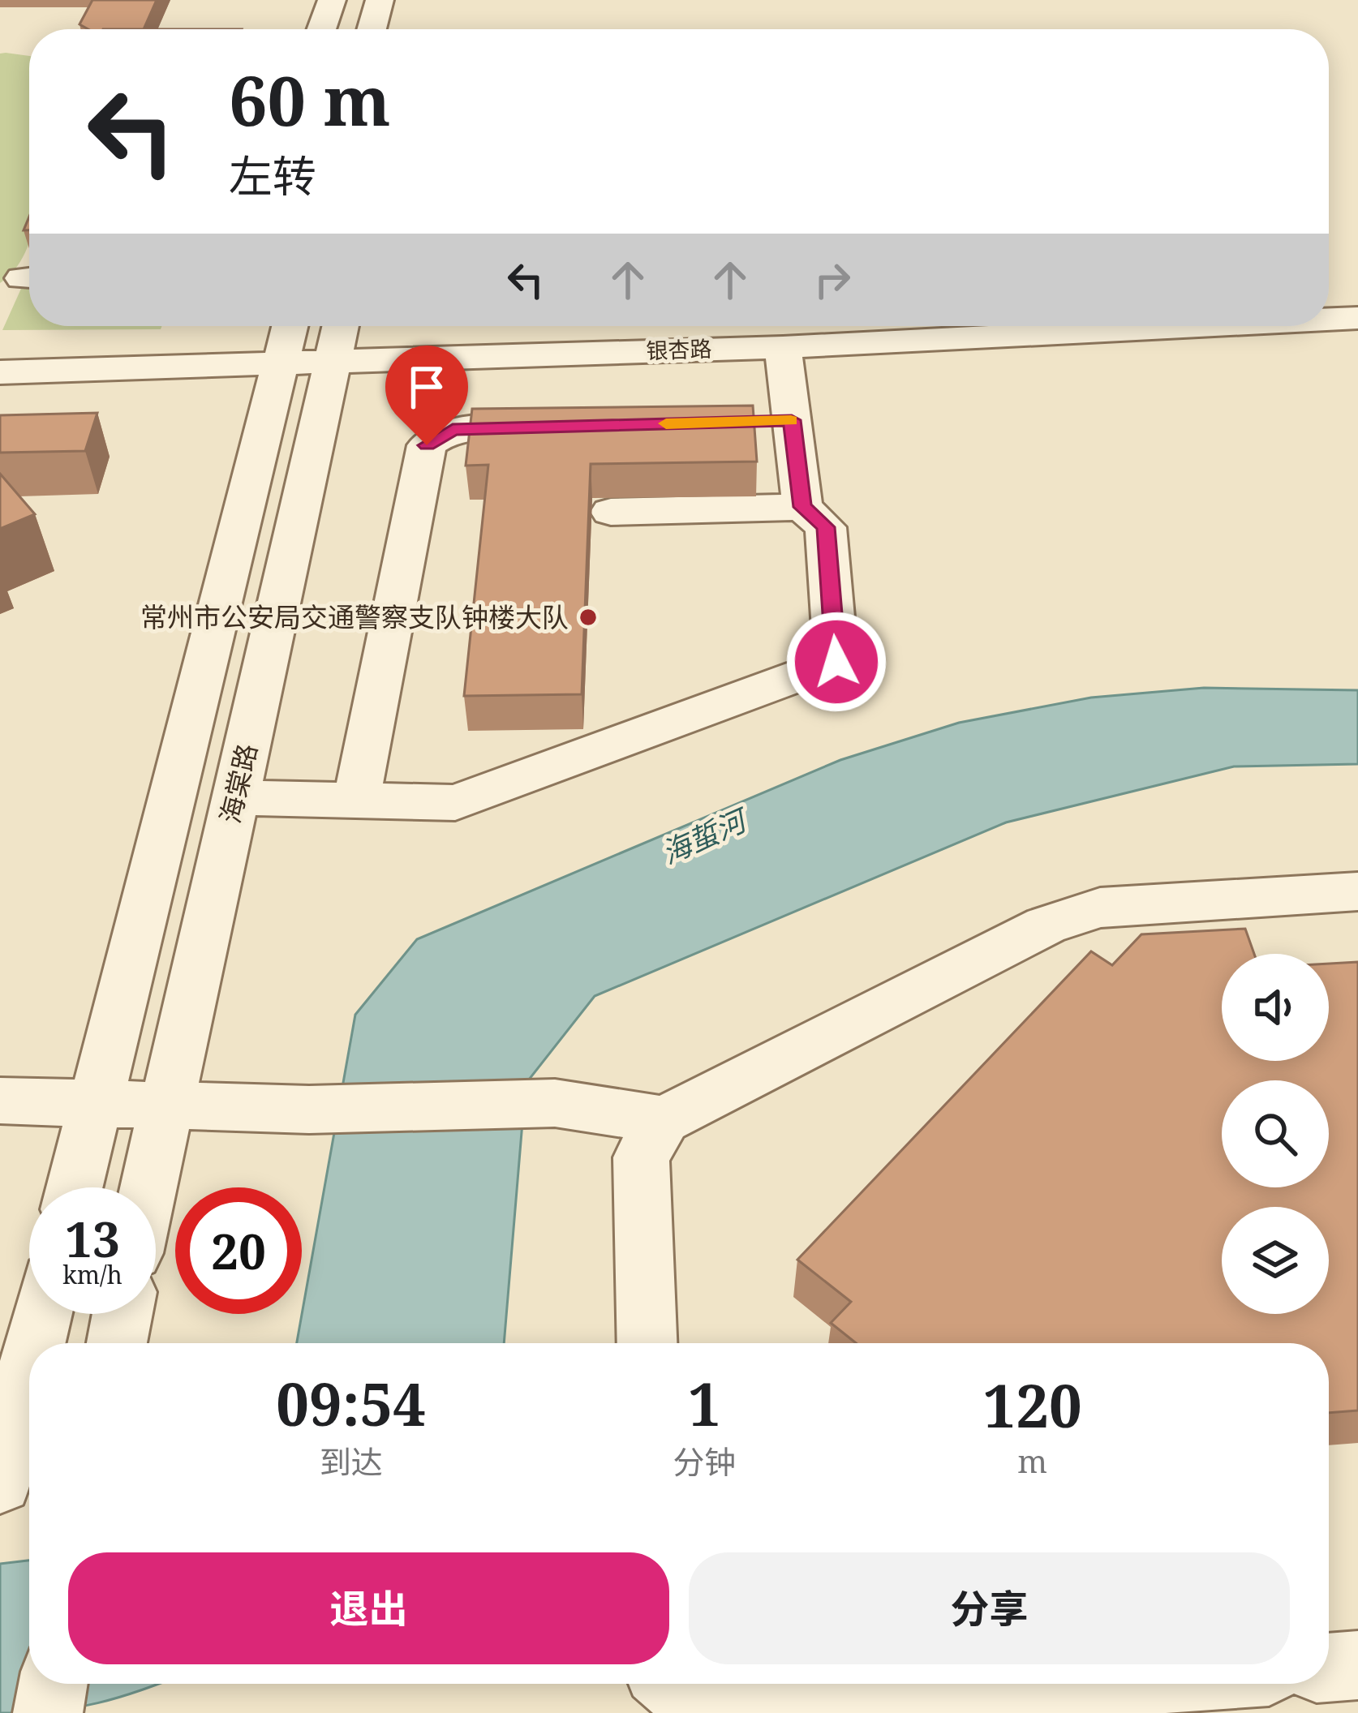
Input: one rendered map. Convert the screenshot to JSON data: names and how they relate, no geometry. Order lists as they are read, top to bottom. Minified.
{"streets":{"street":["银杏路","海棠路"]},"crossings":[["银杏路","海棠路"]],"water":["海蜇河"],"places":["常州市公安局交通警察支队钟楼大队"],"page":{"turn":["60 m","左转"],"speed":"13 km/h","limit":"20","eta":["09:54","到达","1","分钟","120","m"],"buttons":["退出","分享"]}}
